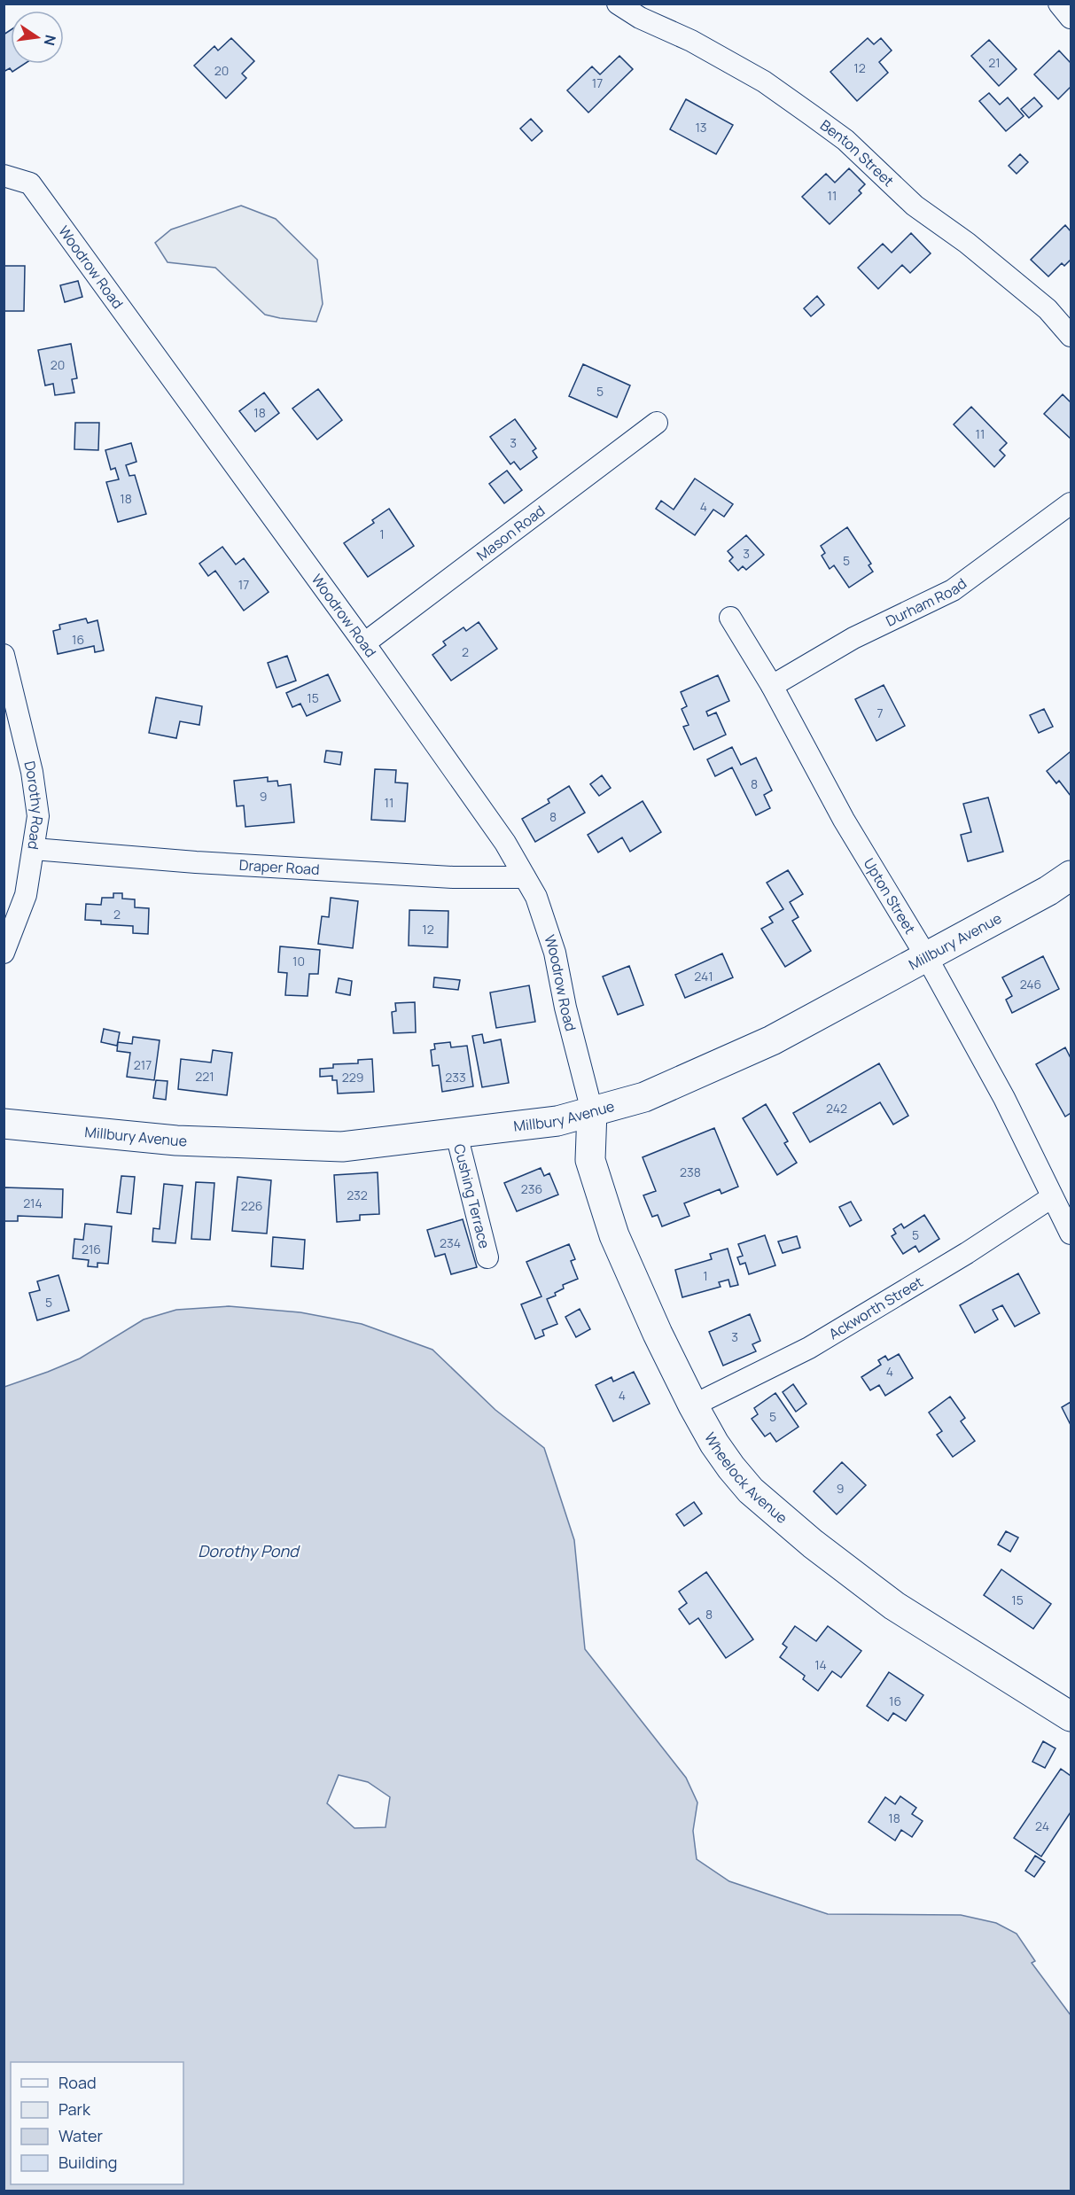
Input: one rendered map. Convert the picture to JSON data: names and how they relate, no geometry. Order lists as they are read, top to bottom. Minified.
{"streets":{"main road":["Millbury Avenue","Wheelock Avenue"],"street":["Benton Street","Woodrow Road","Mason Road","Durham Road","Dorothy Road","Draper Road","Upton Street","Cushing Terrace","Ackworth Street"]},"crossings":[["Woodrow Road","Mason Road"],["Woodrow Road","Draper Road"],["Woodrow Road","Millbury Avenue"],["Woodrow Road","Wheelock Avenue"],["Durham Road","Upton Street"],["Dorothy Road","Draper Road"],["Upton Street","Millbury Avenue"],["Upton Street","Ackworth Street"],["Millbury Avenue","Cushing Terrace"],["Millbury Avenue","Wheelock Avenue"],["Ackworth Street","Wheelock Avenue"]],"water":["Dorothy Pond"],"house_numbers":["21","12","20","17","13","11","20","5","18","11","3","18","4","1","3","5","17","16","2","15","7","8","9","11","8","2","12","10","241","246","217","221","229","233","242","238","236","232","214","226","5","234","216","1","5","3","4","4","5","9","15","8","14","16","18","24"],"legend":["Road","Park","Water","Building"],"north":"right"}
